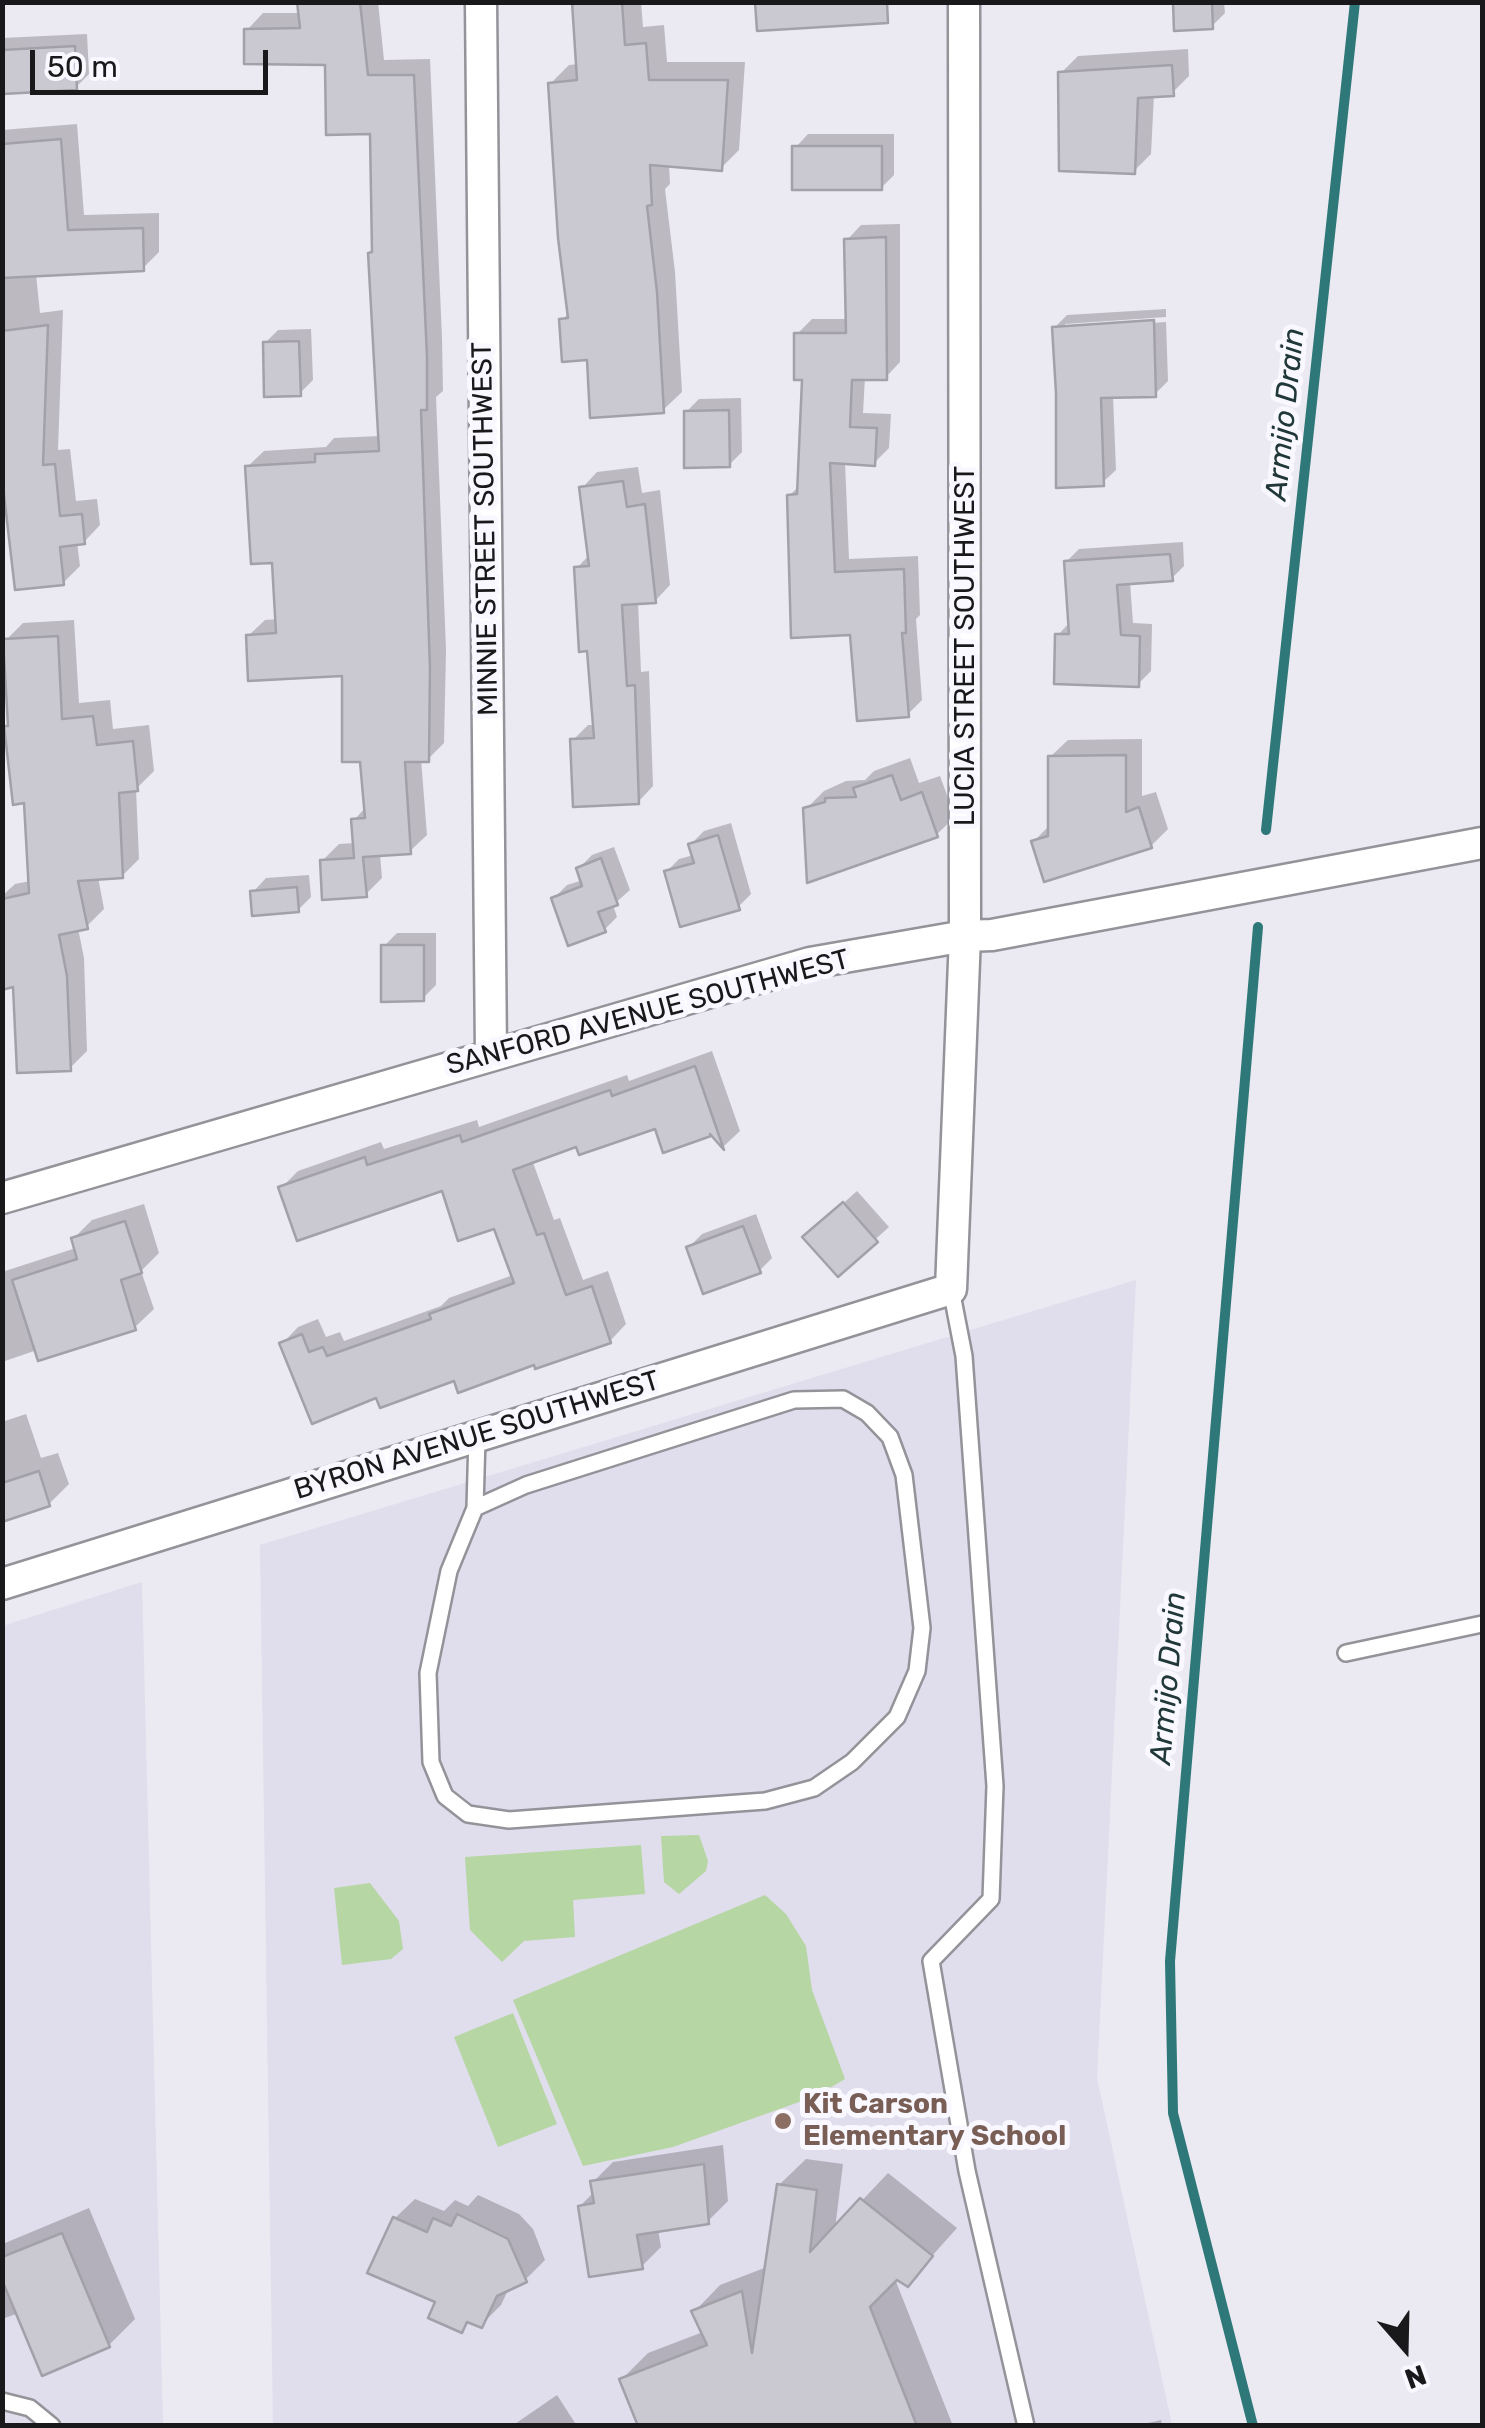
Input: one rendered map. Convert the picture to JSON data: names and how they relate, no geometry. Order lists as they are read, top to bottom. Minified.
{"streets":{"street":["MINNIE STREET SOUTHWEST","LUCIA STREET SOUTHWEST","SANFORD AVENUE SOUTHWEST","BYRON AVENUE SOUTHWEST"]},"crossings":[["MINNIE STREET SOUTHWEST","SANFORD AVENUE SOUTHWEST"],["LUCIA STREET SOUTHWEST","SANFORD AVENUE SOUTHWEST"],["LUCIA STREET SOUTHWEST","BYRON AVENUE SOUTHWEST"]],"water":["Armijo Drain"],"places":["Kit Carson Elementary School"],"scale_bar":"50 m","north":"bottom"}
